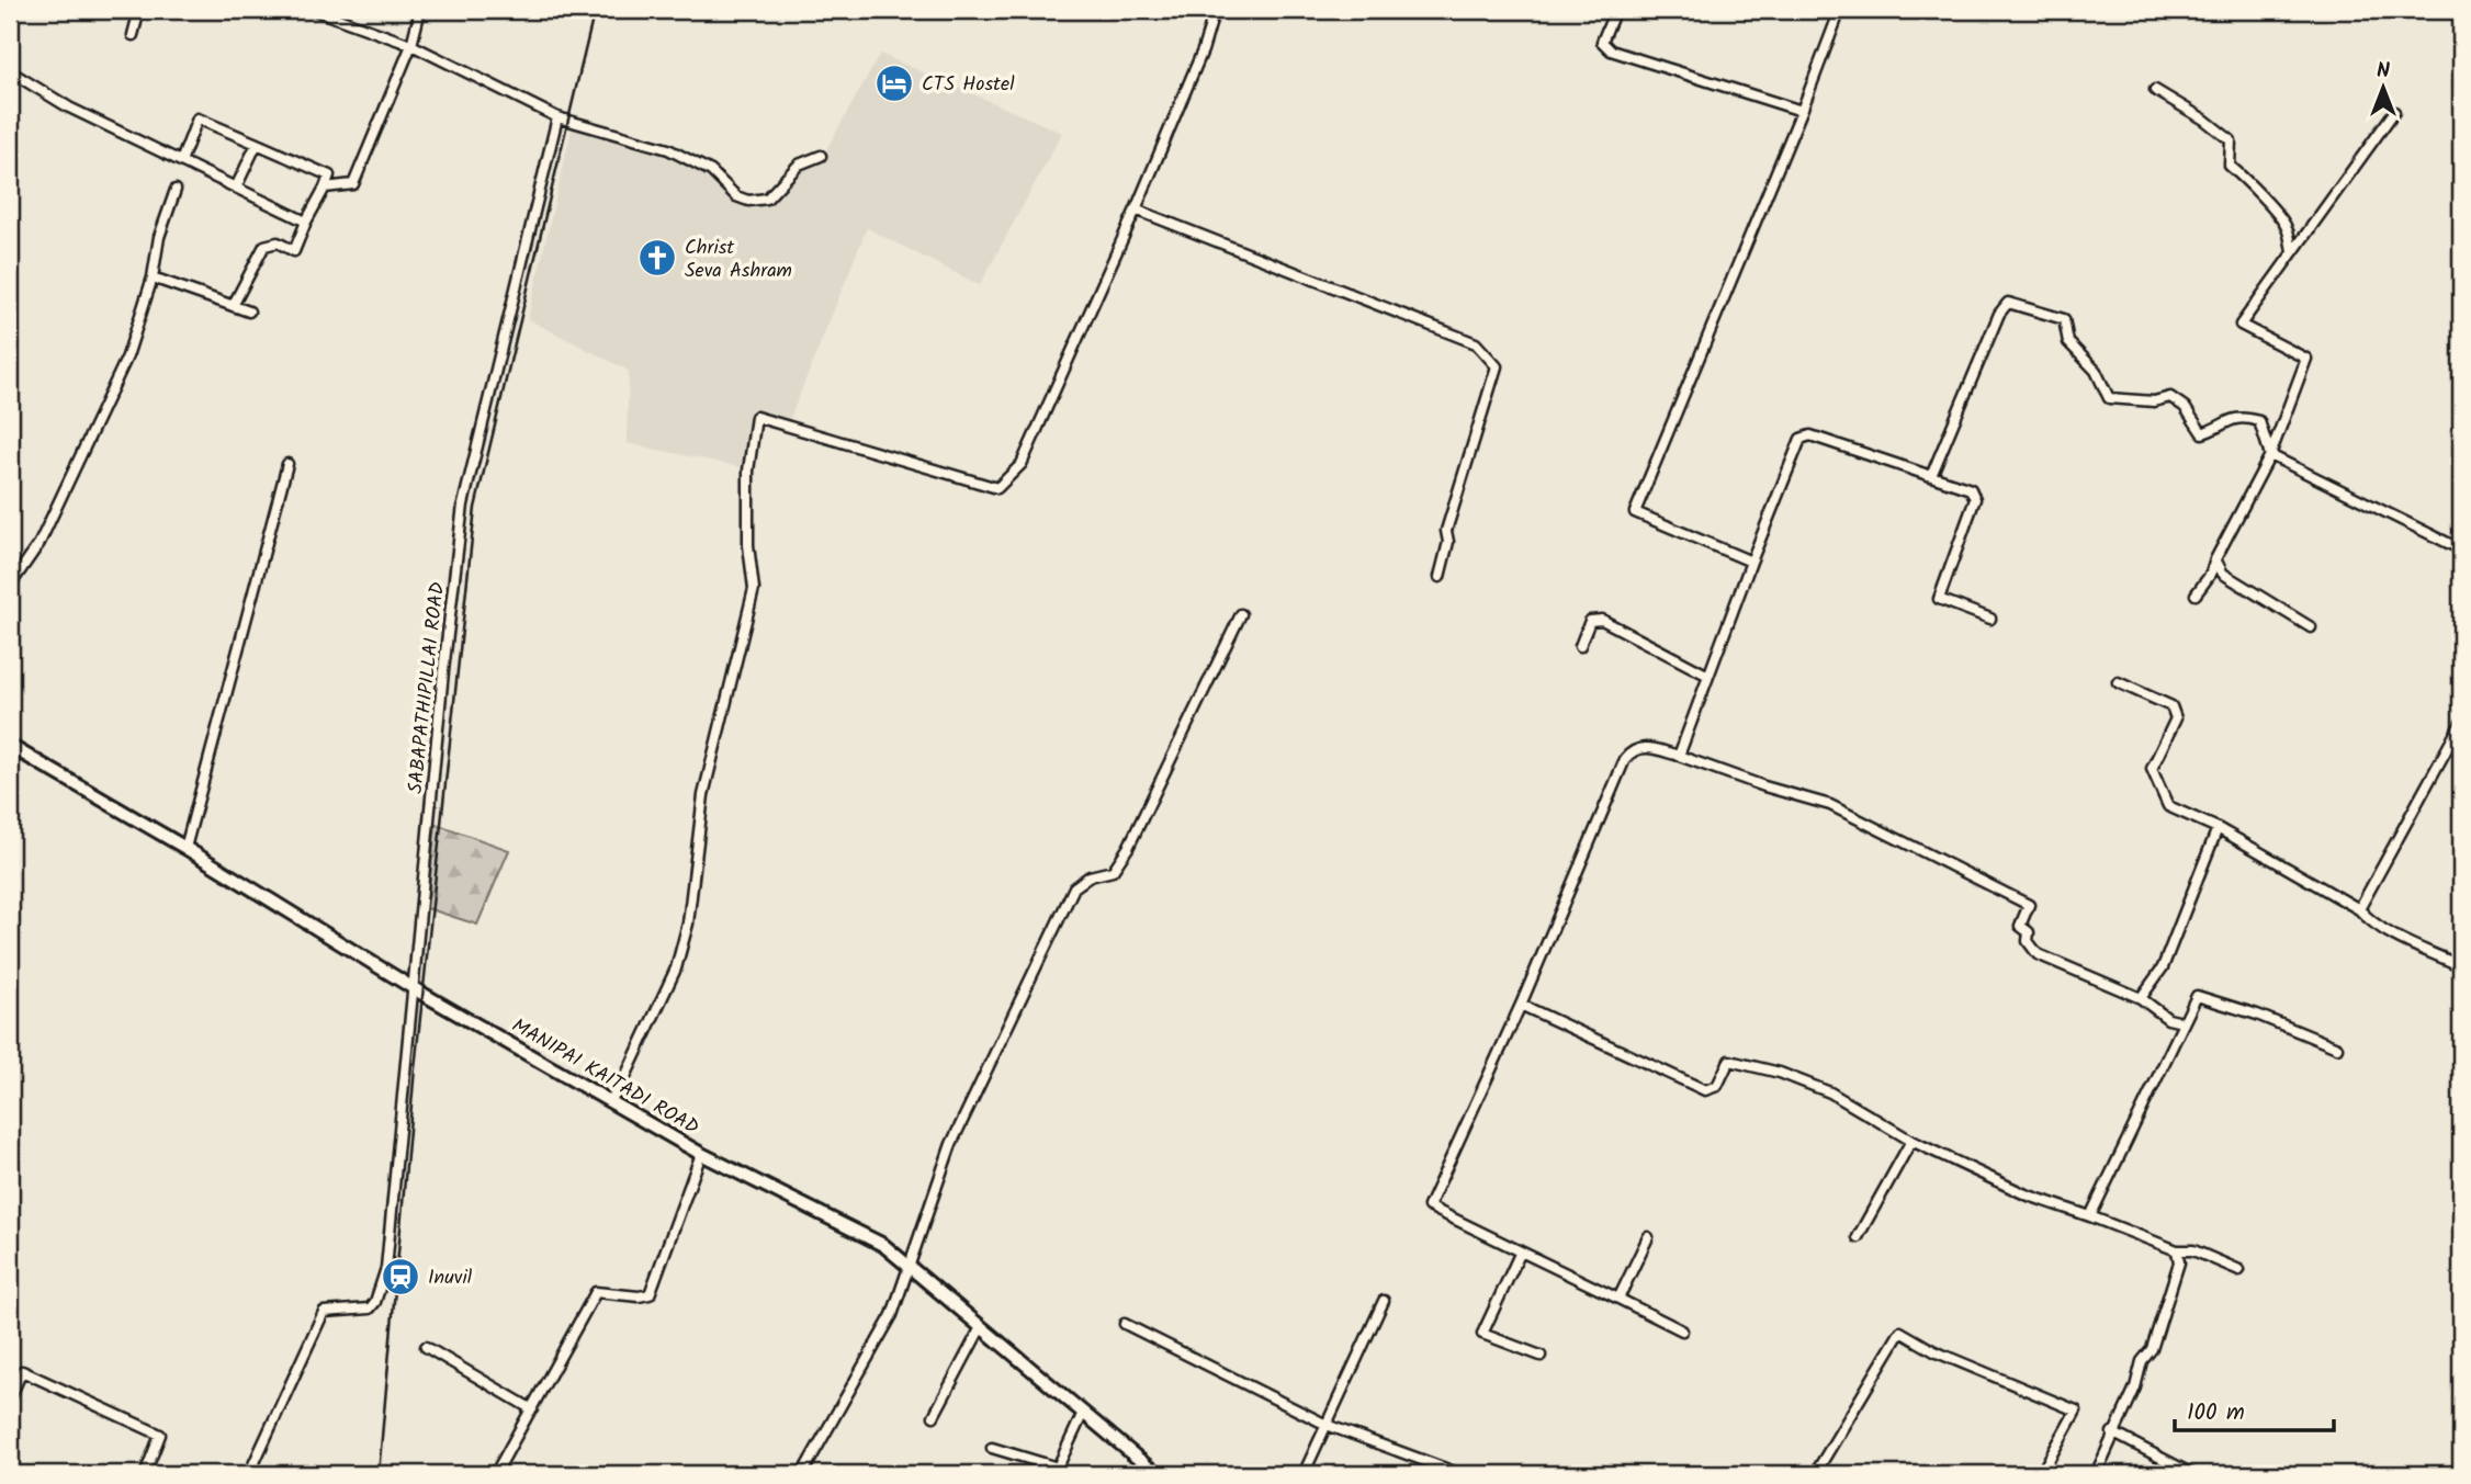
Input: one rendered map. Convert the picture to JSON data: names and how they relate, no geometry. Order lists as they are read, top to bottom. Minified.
{"streets":{"main road":["MANIPAI KAITADI ROAD"],"street":["SABAPATHIPILLAI ROAD"]},"crossings":[["SABAPATHIPILLAI ROAD","MANIPAI KAITADI ROAD"]],"places":{"hotel":["CTS Hostel"],"church":["Christ Seva Ashram"],"station":["Inuvil"]},"scale_bar":"100 m","north":"top"}
